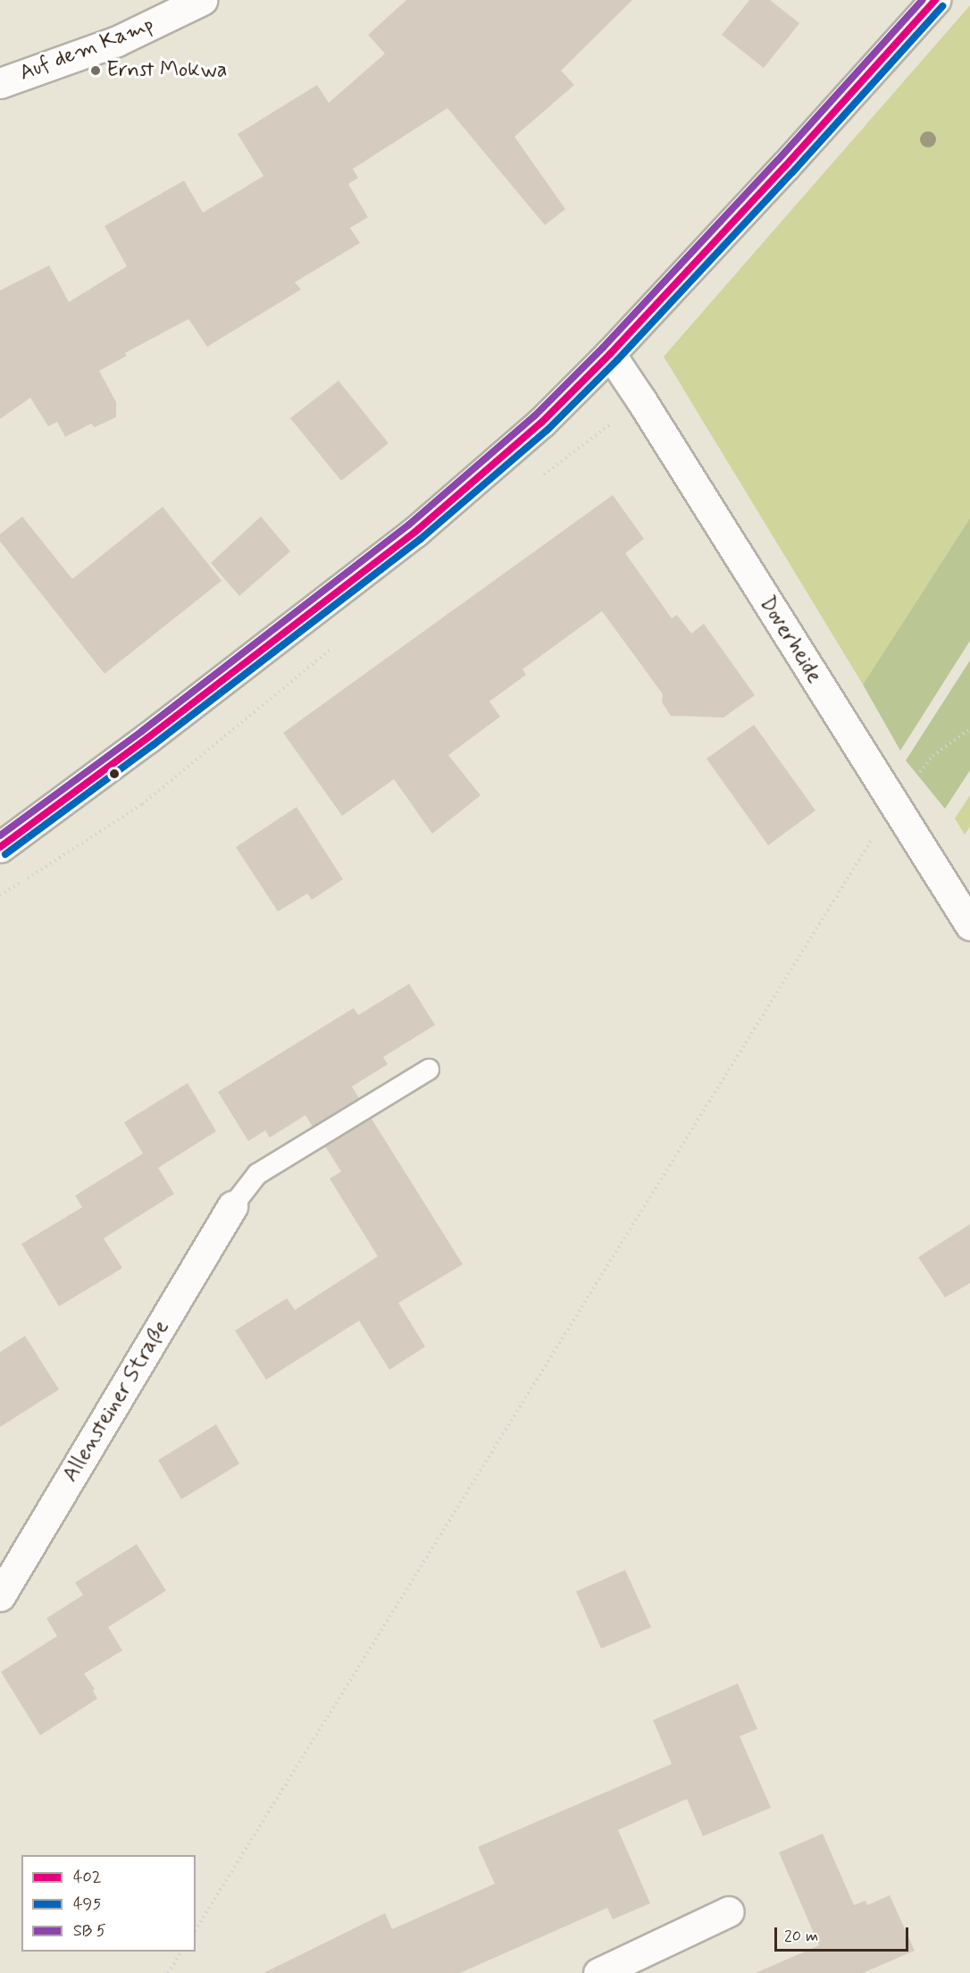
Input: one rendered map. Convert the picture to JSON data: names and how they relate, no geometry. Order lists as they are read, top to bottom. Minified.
{"streets":{"street":["Auf dem Kamp","Doverheide","Allensteiner Straße"]},"places":["Ernst Mokwa"],"lines":["transit line 402","transit line 495"],"legend":["402","495","SB 5"],"scale_bar":"20 m"}
